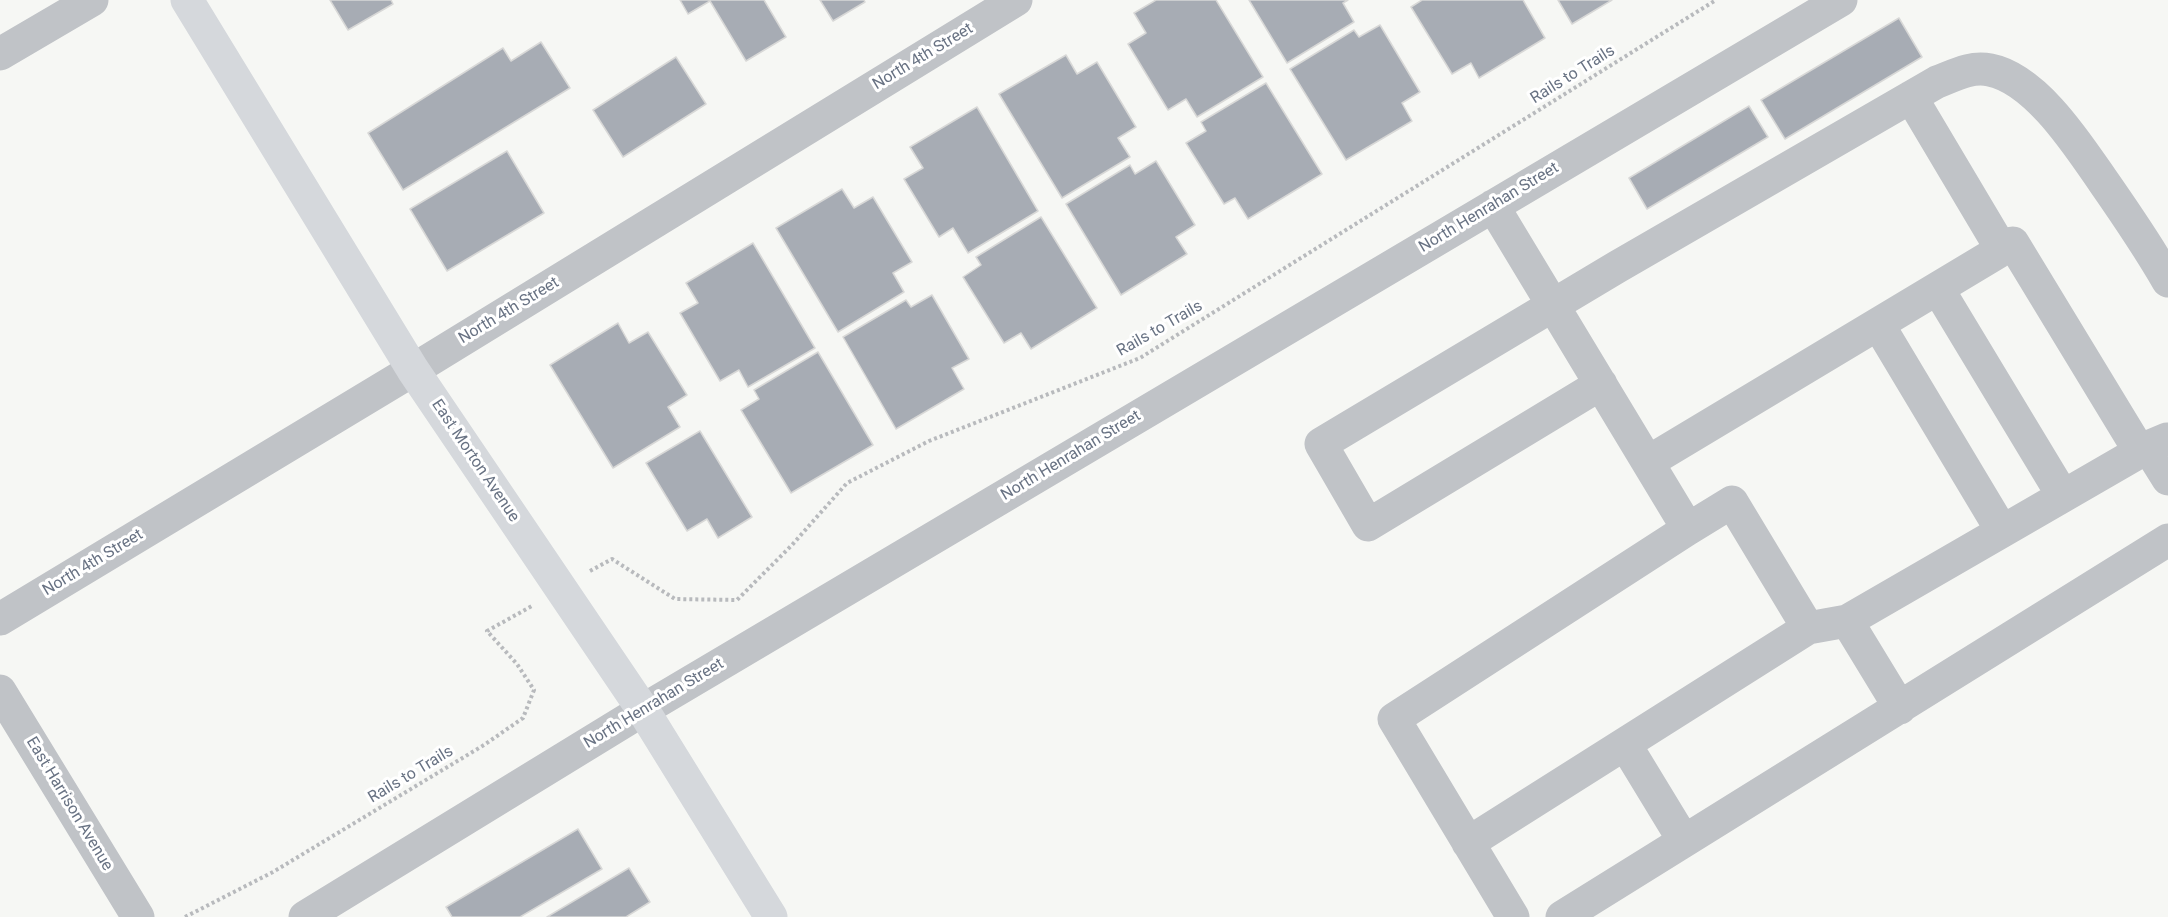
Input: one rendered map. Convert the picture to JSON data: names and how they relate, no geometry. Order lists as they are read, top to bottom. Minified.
{"streets":{"main road":["East Morton Avenue"],"street":["North 4th Street","North Henrahan Street","East Harrison Avenue"],"path":["Rails to Trails"]},"crossings":[["North 4th Street","East Morton Avenue"],["North Henrahan Street","East Morton Avenue"]]}
